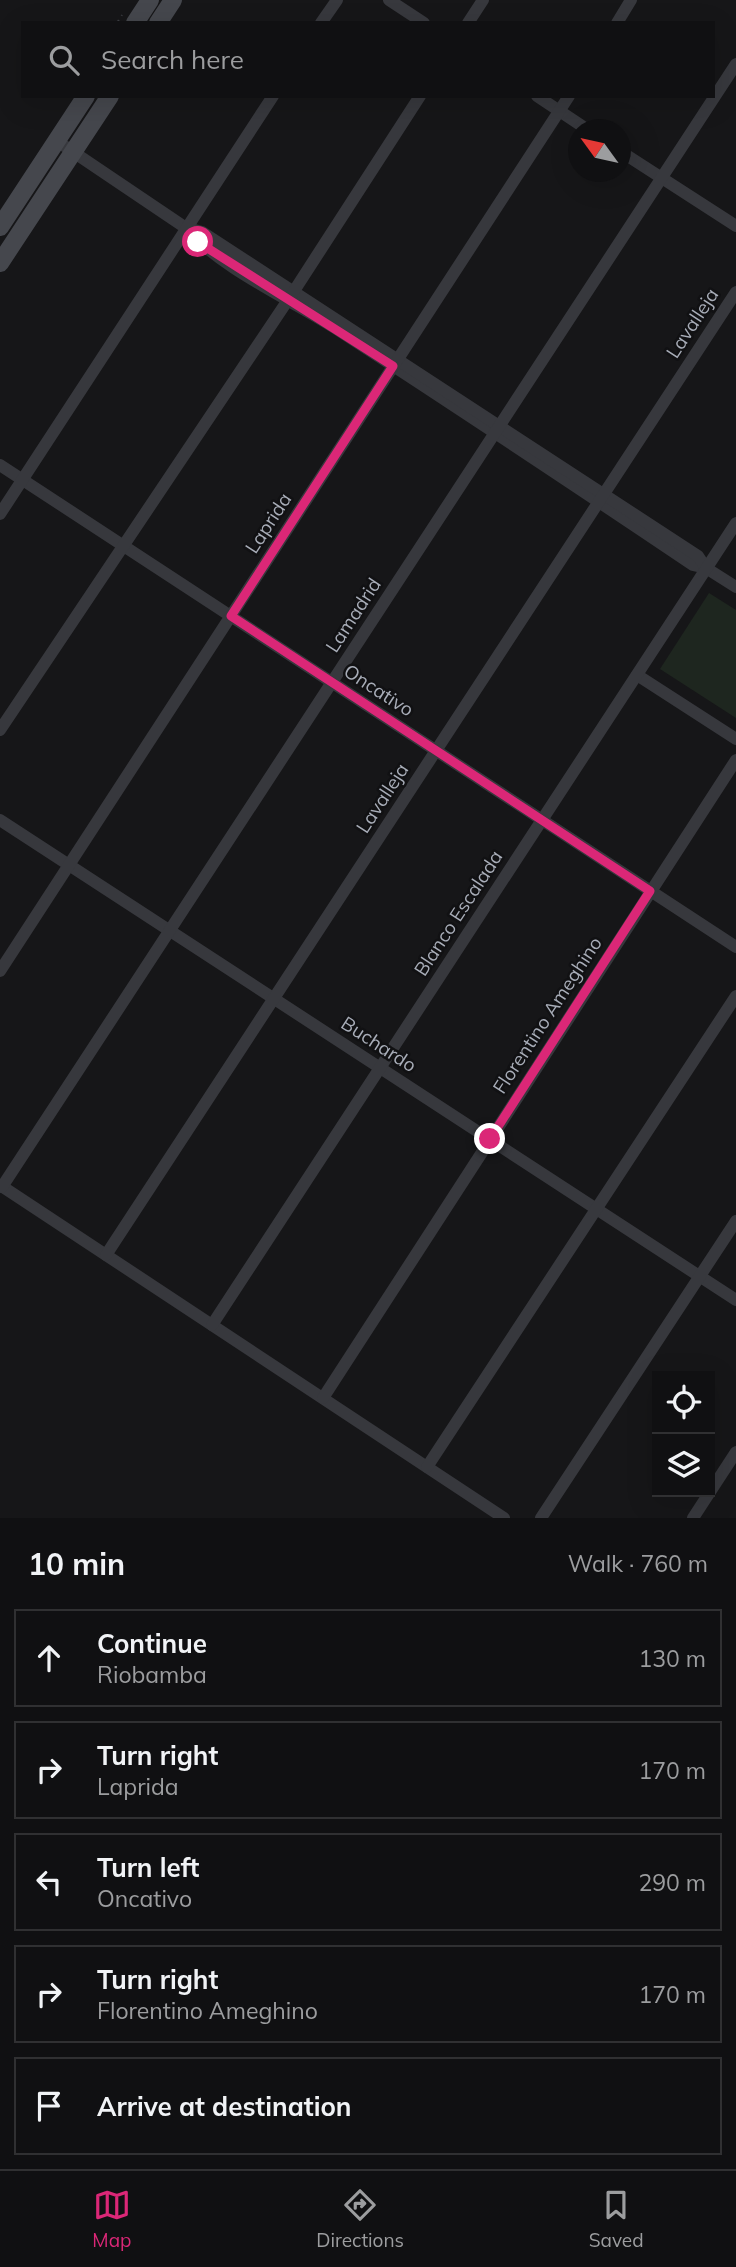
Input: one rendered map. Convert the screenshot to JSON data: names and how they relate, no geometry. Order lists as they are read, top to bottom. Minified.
{"streets":{"street":["Lavalleja","Laprida","Lamadrid","Oncativo","Blanco Escalada","Florentino Ameghino","Buchardo"]},"crossings":[["Lavalleja","Oncativo"],["Lavalleja","Buchardo"],["Laprida","Oncativo"],["Laprida","Buchardo"],["Lamadrid","Oncativo"],["Lamadrid","Buchardo"],["Oncativo","Blanco Escalada"],["Oncativo","Florentino Ameghino"],["Blanco Escalada","Buchardo"],["Florentino Ameghino","Buchardo"]],"north":"top left","page":{"search":"Search here","heading":["10 min","Walk · 760 m"],"list":[["Continue","Riobamba","130 m"],["Turn right","Laprida","170 m"],["Turn left","Oncativo","290 m"],["Turn right","Florentino Ameghino","170 m"],"Arrive at destination"],"nav":["Map","Directions","Saved"]}}
